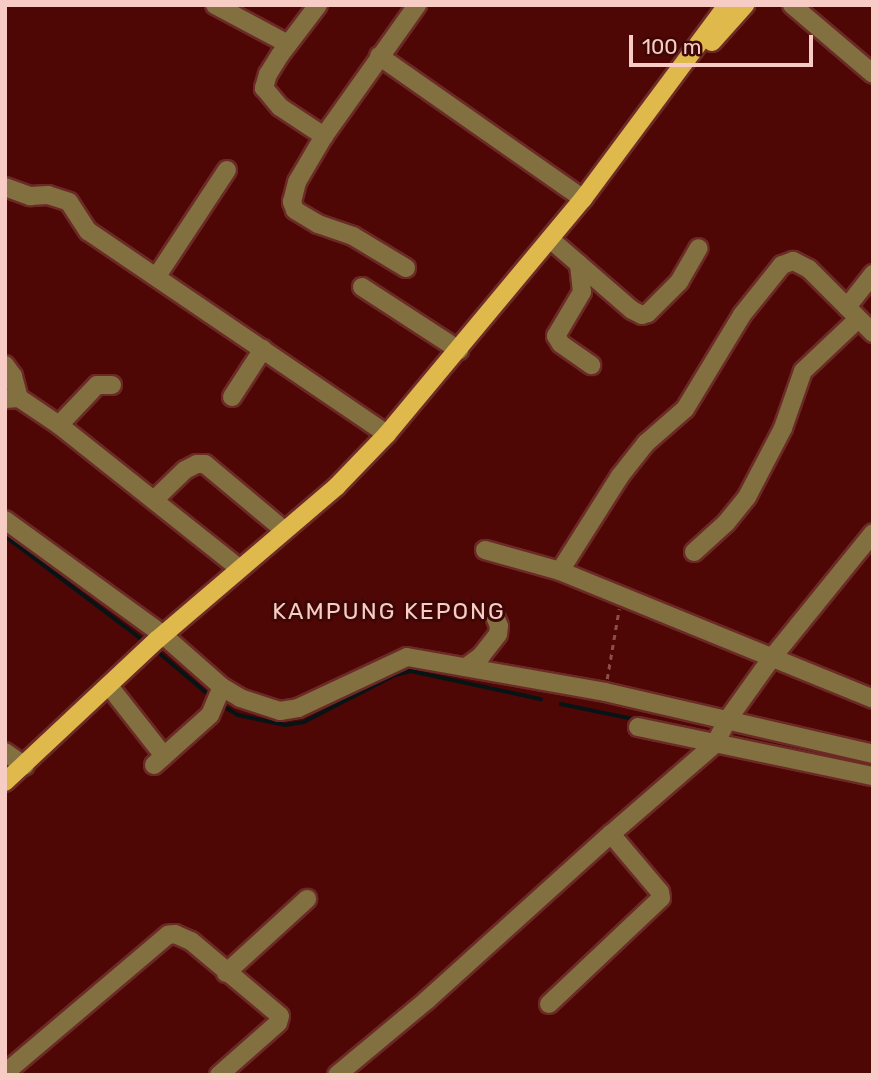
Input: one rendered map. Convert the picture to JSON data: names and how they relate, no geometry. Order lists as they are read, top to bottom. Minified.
{"districts":["KAMPUNG KEPONG"],"scale_bar":"100 m"}
